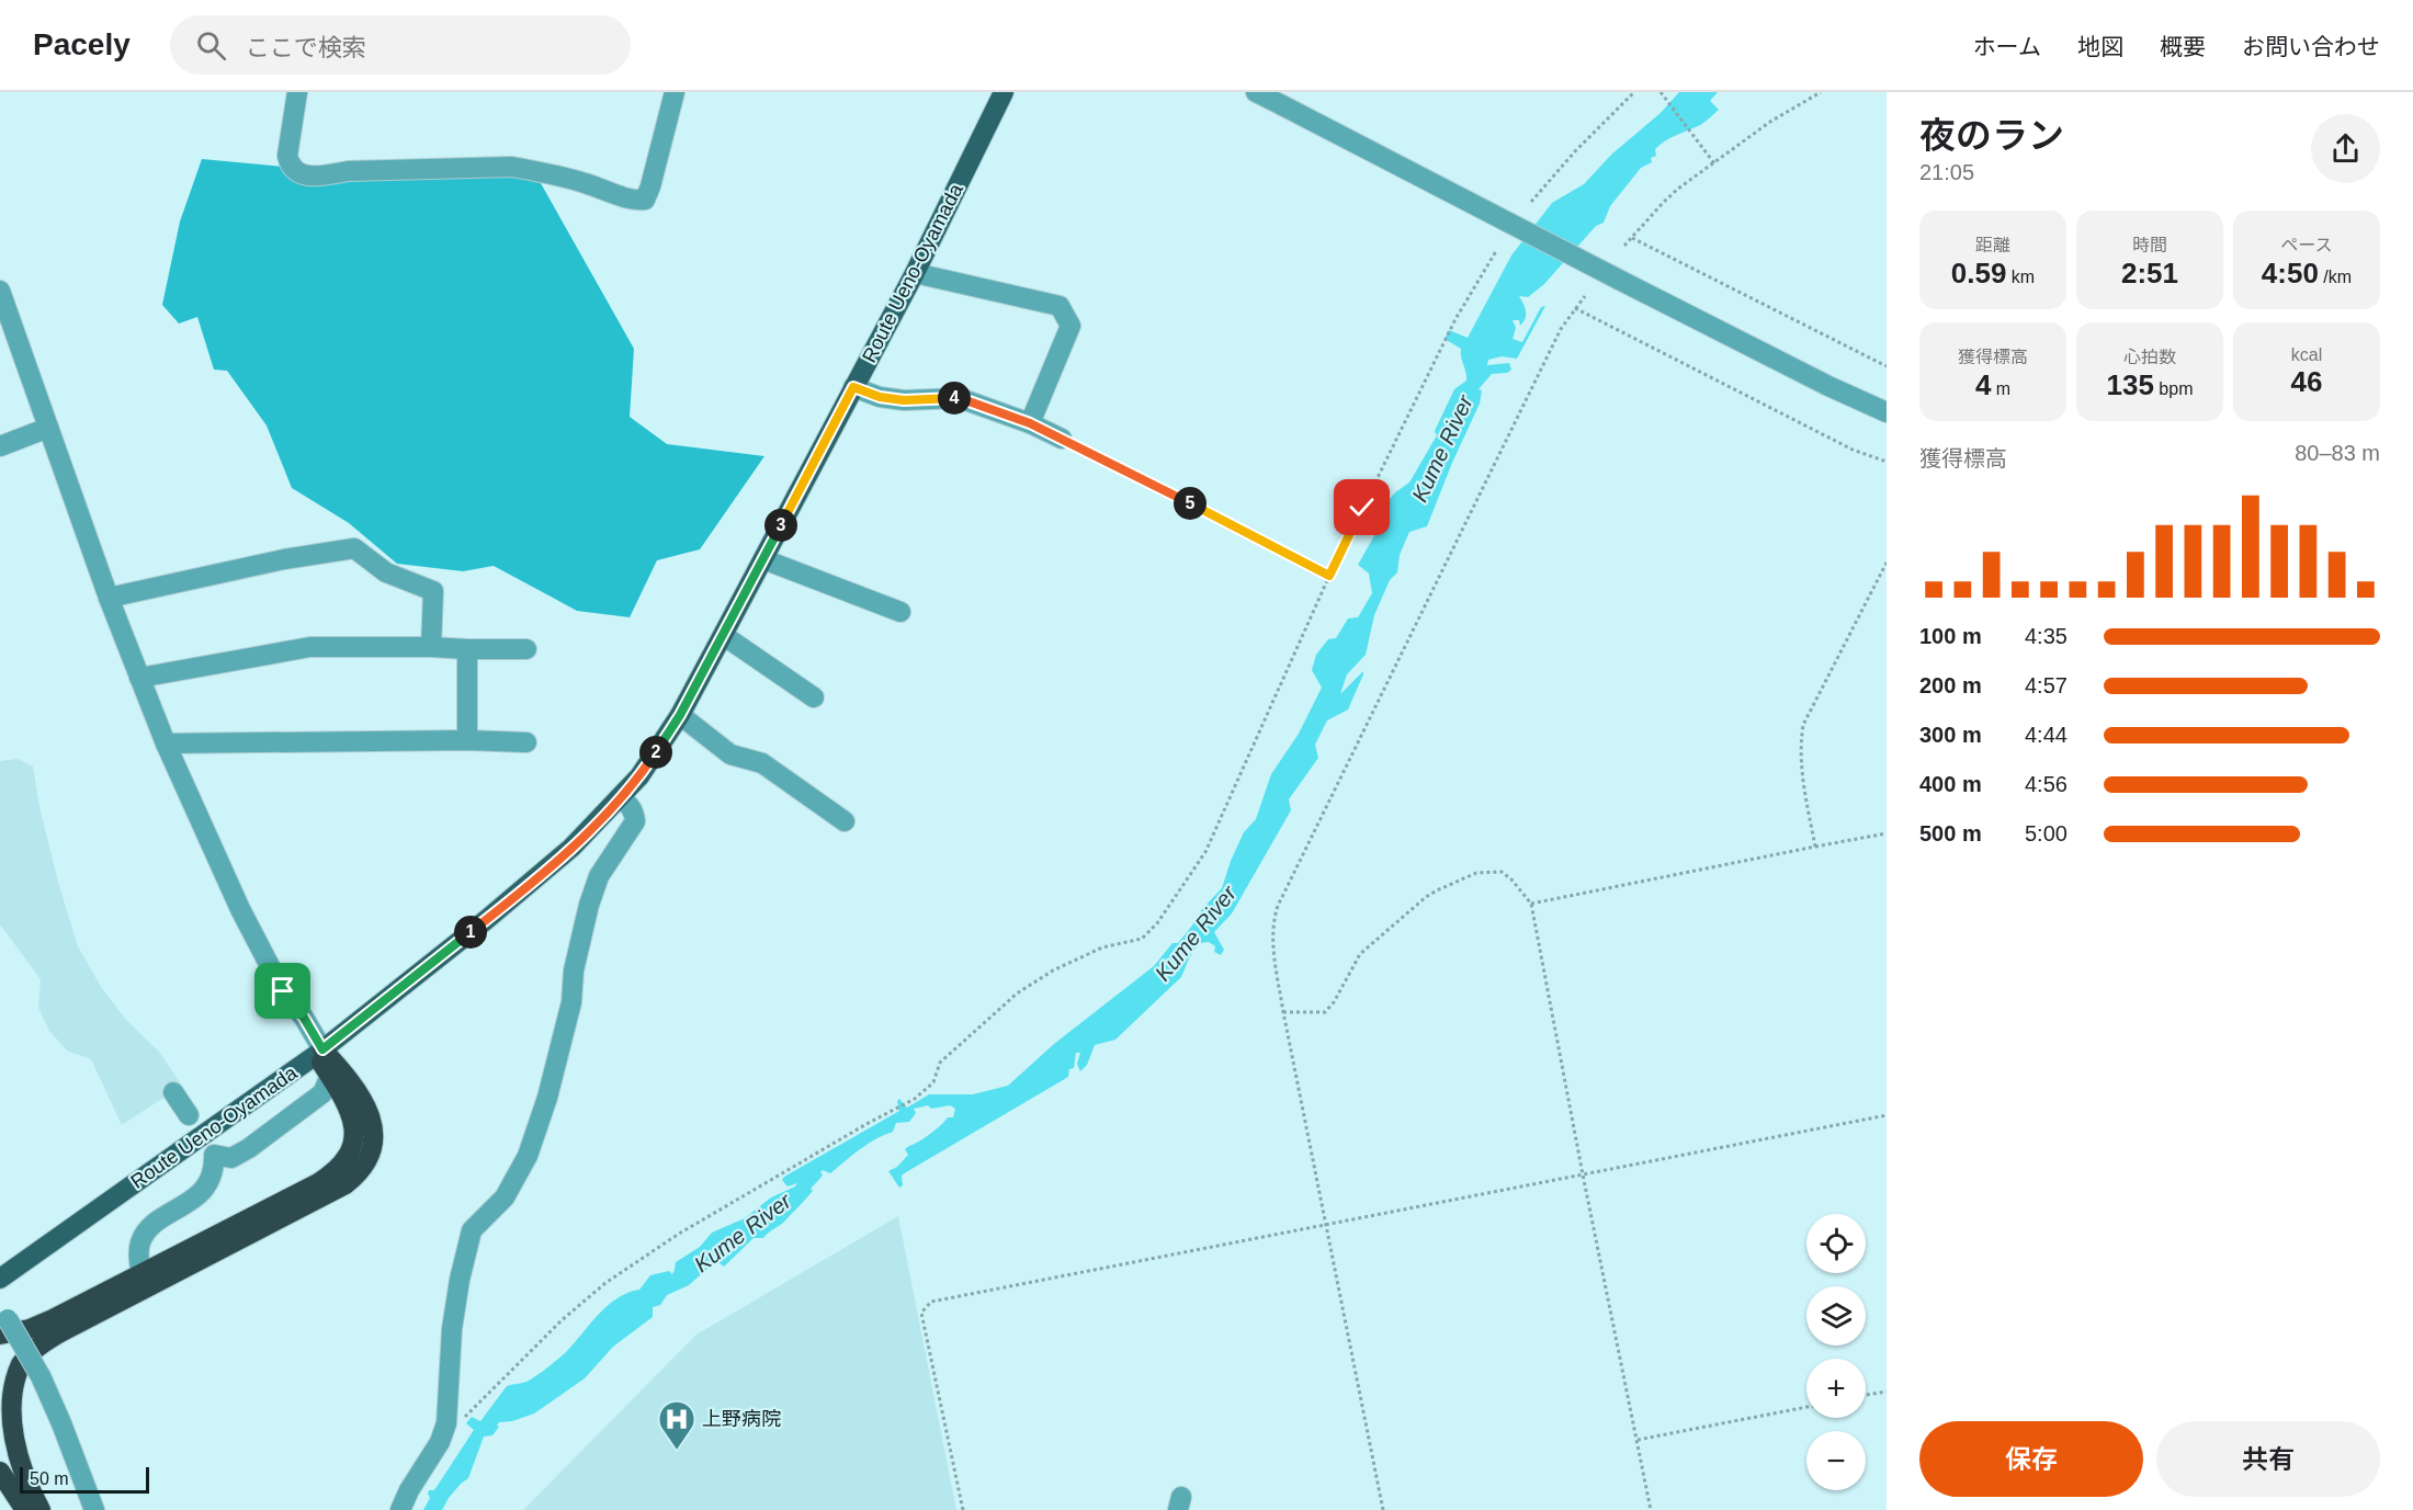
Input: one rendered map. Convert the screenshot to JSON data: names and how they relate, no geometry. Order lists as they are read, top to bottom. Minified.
{"streets":{"main road":["Route Ueno-Oyamada"]},"water":["Kume River"],"places":{"hospital":["上野病院"]},"scale_bar":"50 m","page":{"header":"Pacely","search":"ここで検索","nav":["ホーム","地図","概要","お問い合わせ"],"heading":["夜のラン","21:05"],"stats":[["距離","0.59 km"],["時間","2:51"],["ペース","4:50 /km"],["獲得標高","4 m"],["心拍数","135 bpm"],["kcal","46"]],"pins":["4","5","3","2","1"],"chart":["獲得標高","80–83 m"],"list":[{"name":"100 m","note":"4:35"},{"name":"200 m","note":"4:57"},{"name":"300 m","note":"4:44"},{"name":"400 m","note":"4:56"},{"name":"500 m","note":"5:00"}],"map_buttons":["+","−"],"buttons":["保存","共有"],"scale":"50 m"}}
